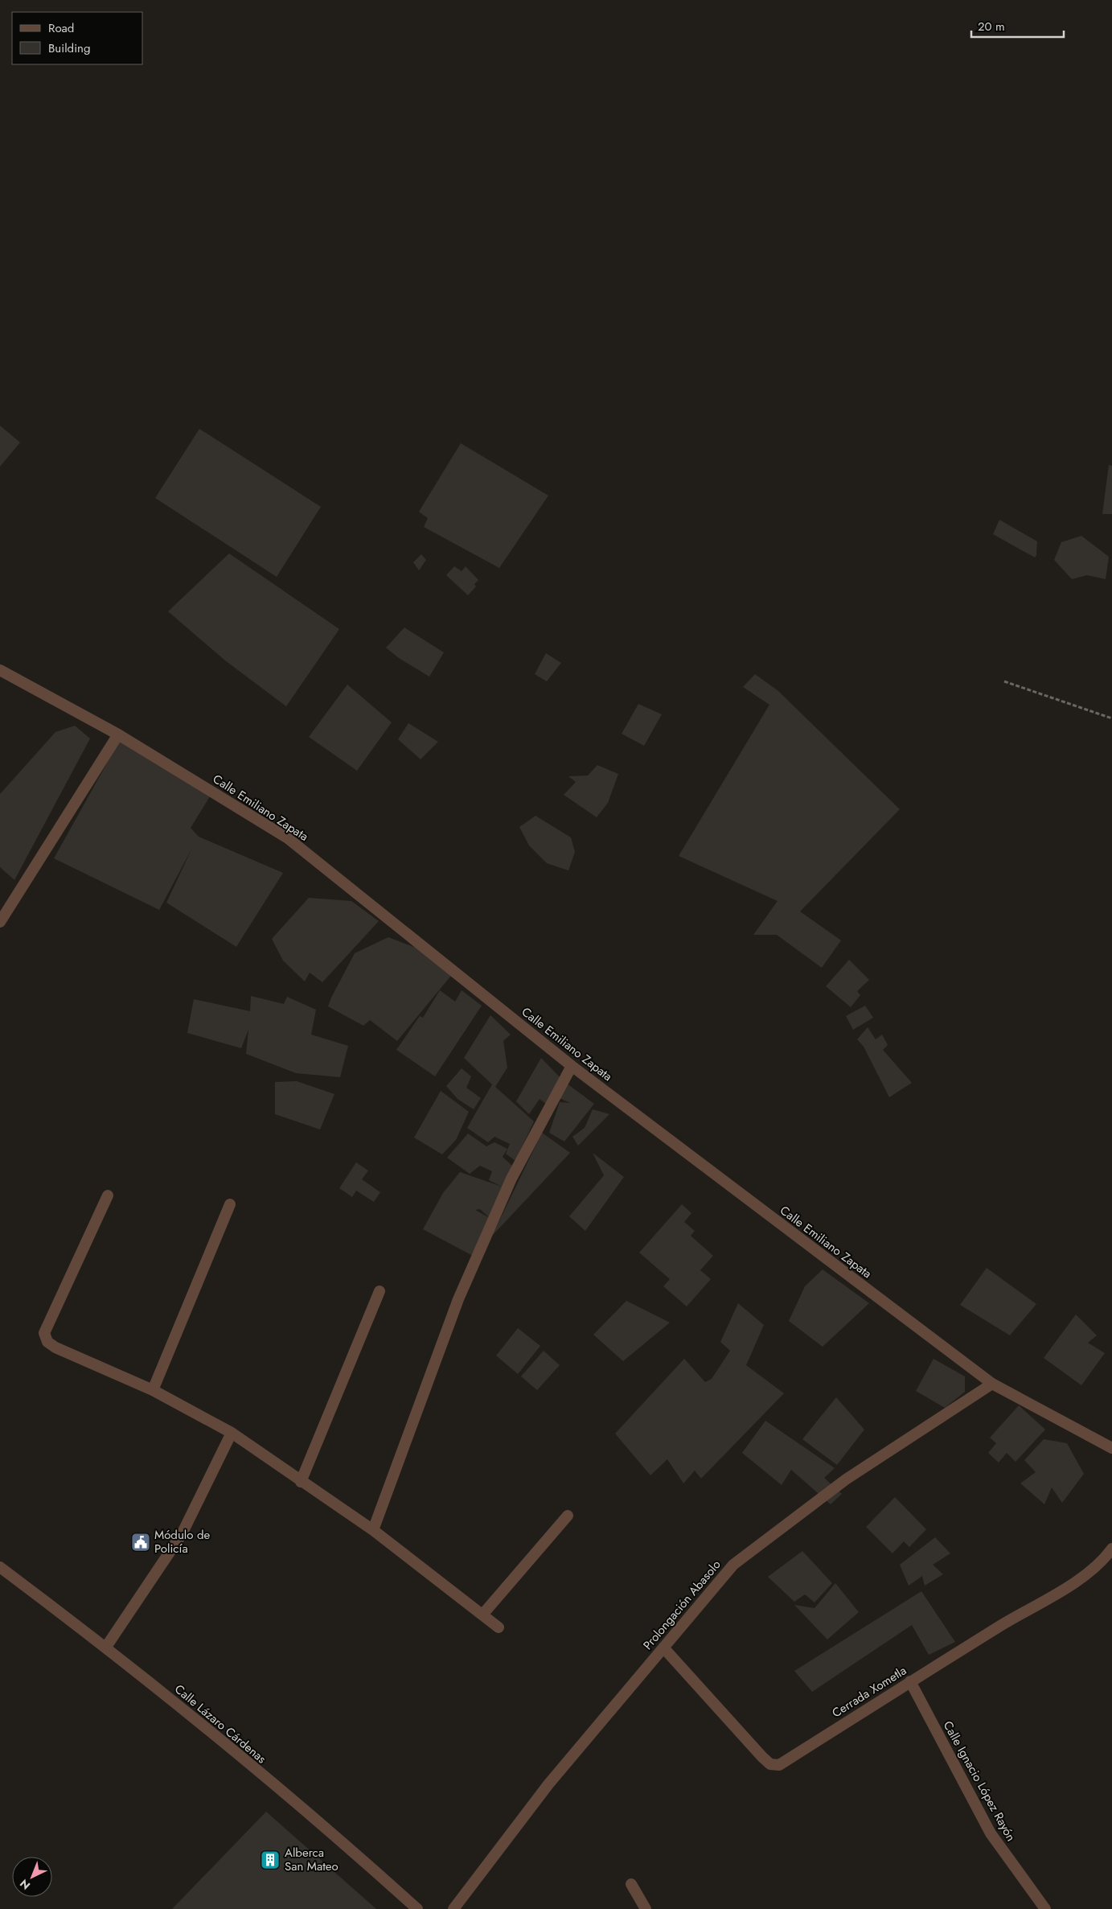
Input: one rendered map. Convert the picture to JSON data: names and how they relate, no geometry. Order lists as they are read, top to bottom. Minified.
{"streets":{"street":["Calle Emiliano Zapata","Prolongación Abasolo","Cerrada Xometla","Calle Lázaro Cárdenas","Calle Ignacio López Rayón"]},"crossings":[["Calle Emiliano Zapata","Prolongación Abasolo"],["Prolongación Abasolo","Cerrada Xometla"],["Cerrada Xometla","Calle Ignacio López Rayón"]],"places":{"public building":["Módulo de Policía"],"building":["Alberca San Mateo"]},"legend":["Road","Building"],"scale_bar":"20 m","north":"bottom left"}
